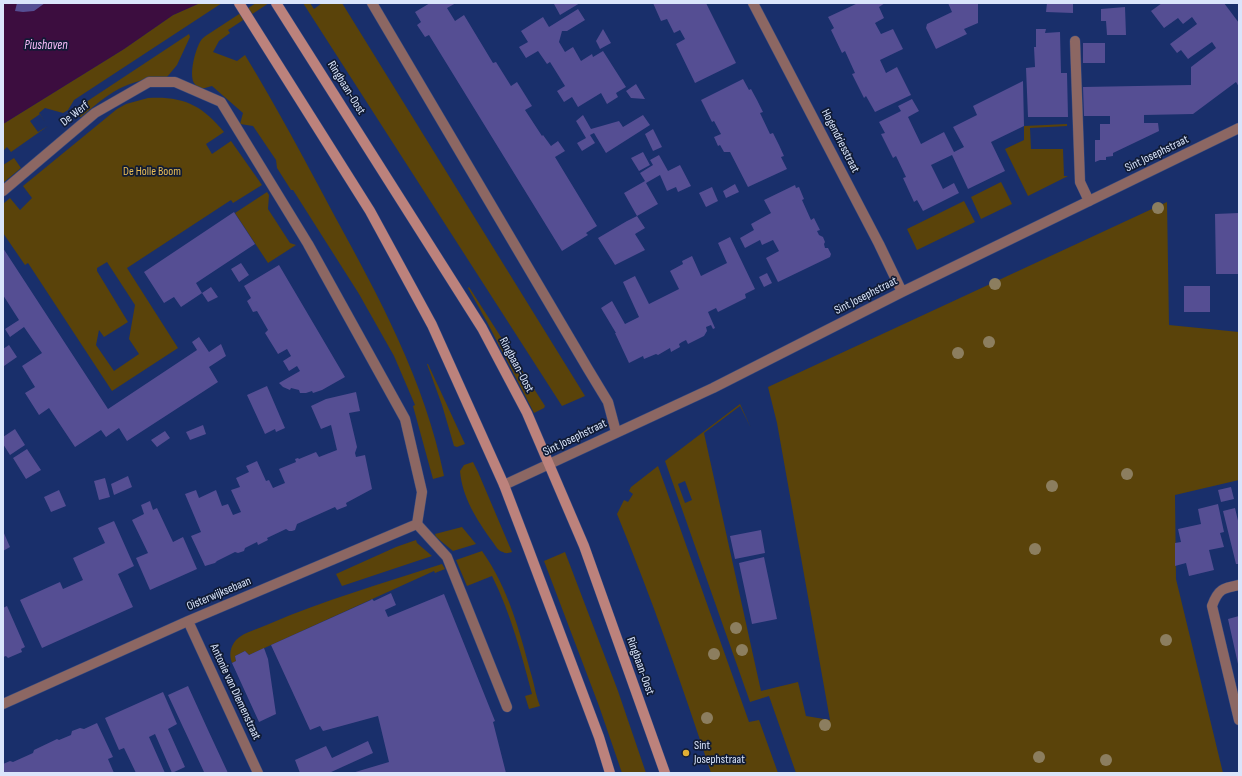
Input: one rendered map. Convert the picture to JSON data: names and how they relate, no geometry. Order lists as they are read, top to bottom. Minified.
{"streets":{"main road":["Ringbaan-Oost"],"street":["De Werf","Hogendriesstraat","Sint Josephstraat","Oisterwijksebaan","Antonie van Diemenstraat"]},"crossings":[["Ringbaan-Oost","Sint Josephstraat"],["De Werf","Oisterwijksebaan"],["Hogendriesstraat","Sint Josephstraat"],["Oisterwijksebaan","Antonie van Diemenstraat"]],"water":["Piushaven"],"parks":["De Holle Boom"],"places":["Sint Josephstraat"]}
